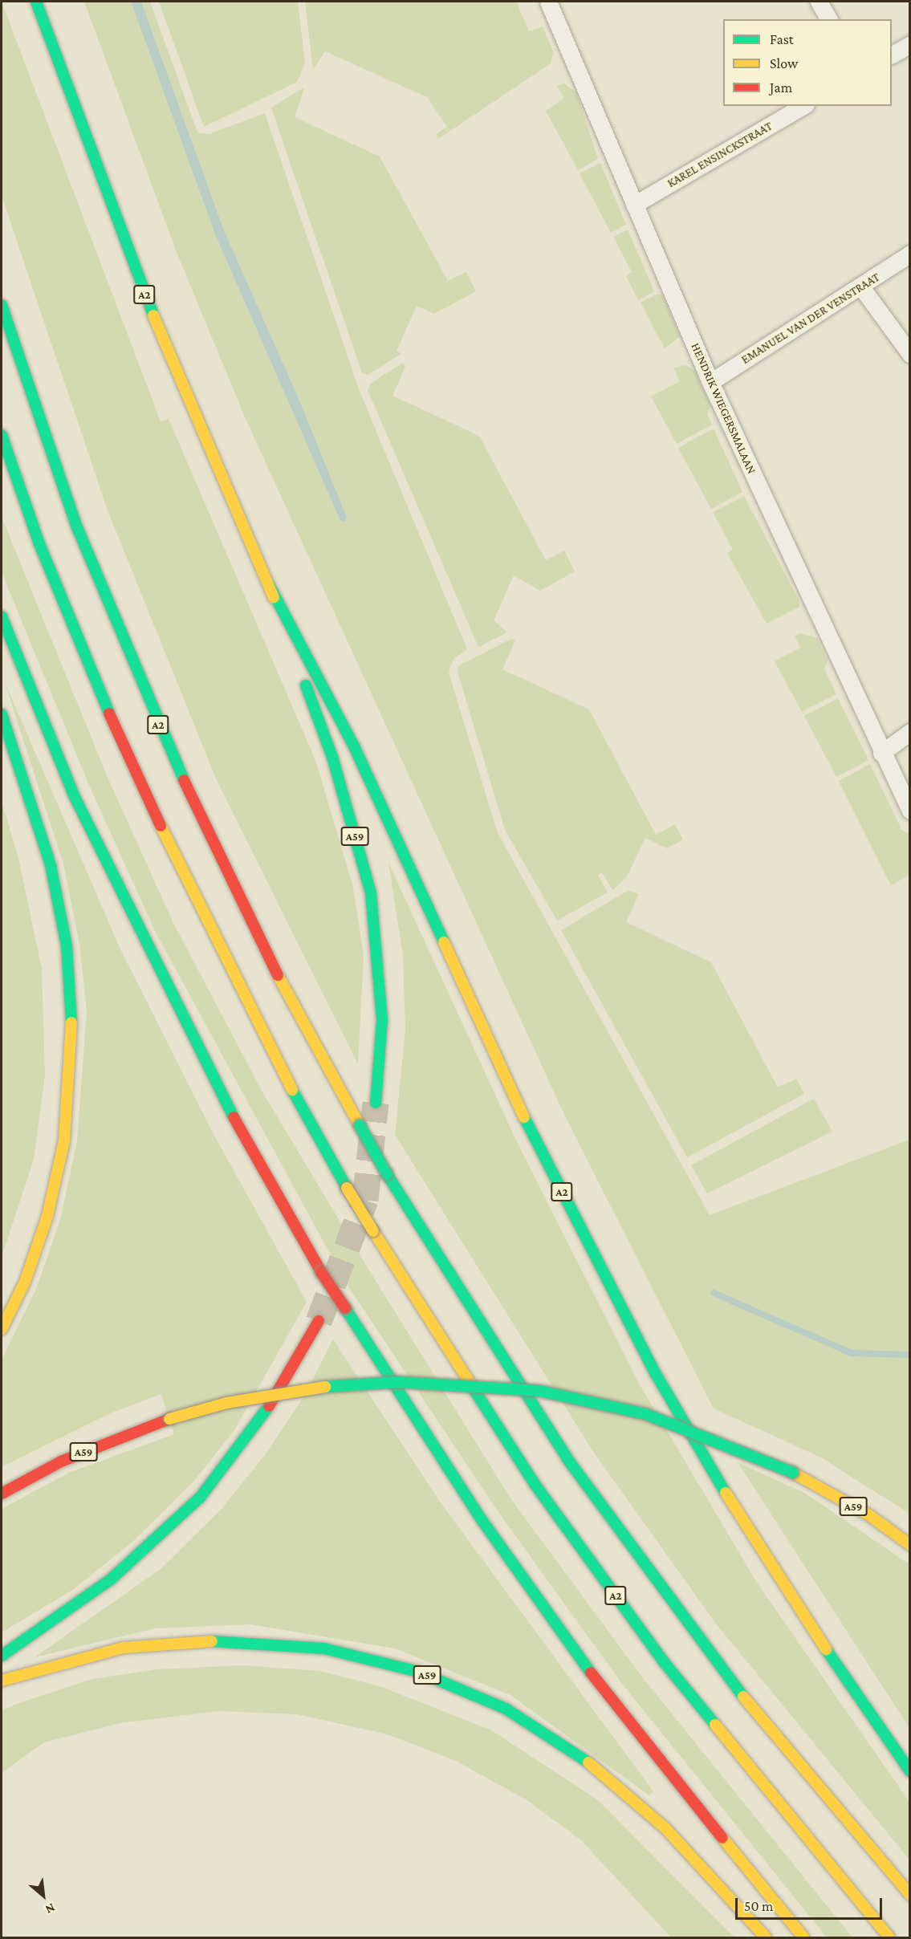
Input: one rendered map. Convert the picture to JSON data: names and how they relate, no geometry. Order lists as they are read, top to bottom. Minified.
{"streets":{"highway":["A2","A59"],"street":["KAREL ENSINCKSTRAAT","EMANUEL VAN DER VENSTRAAT","HENDRIK WIEGERSMALAAN"]},"crossings":[["KAREL ENSINCKSTRAAT","HENDRIK WIEGERSMALAAN"],["A2","A59"],["EMANUEL VAN DER VENSTRAAT","HENDRIK WIEGERSMALAAN"]],"legend":["Fast","Slow","Jam"],"scale_bar":"50 m","north":"bottom right"}
